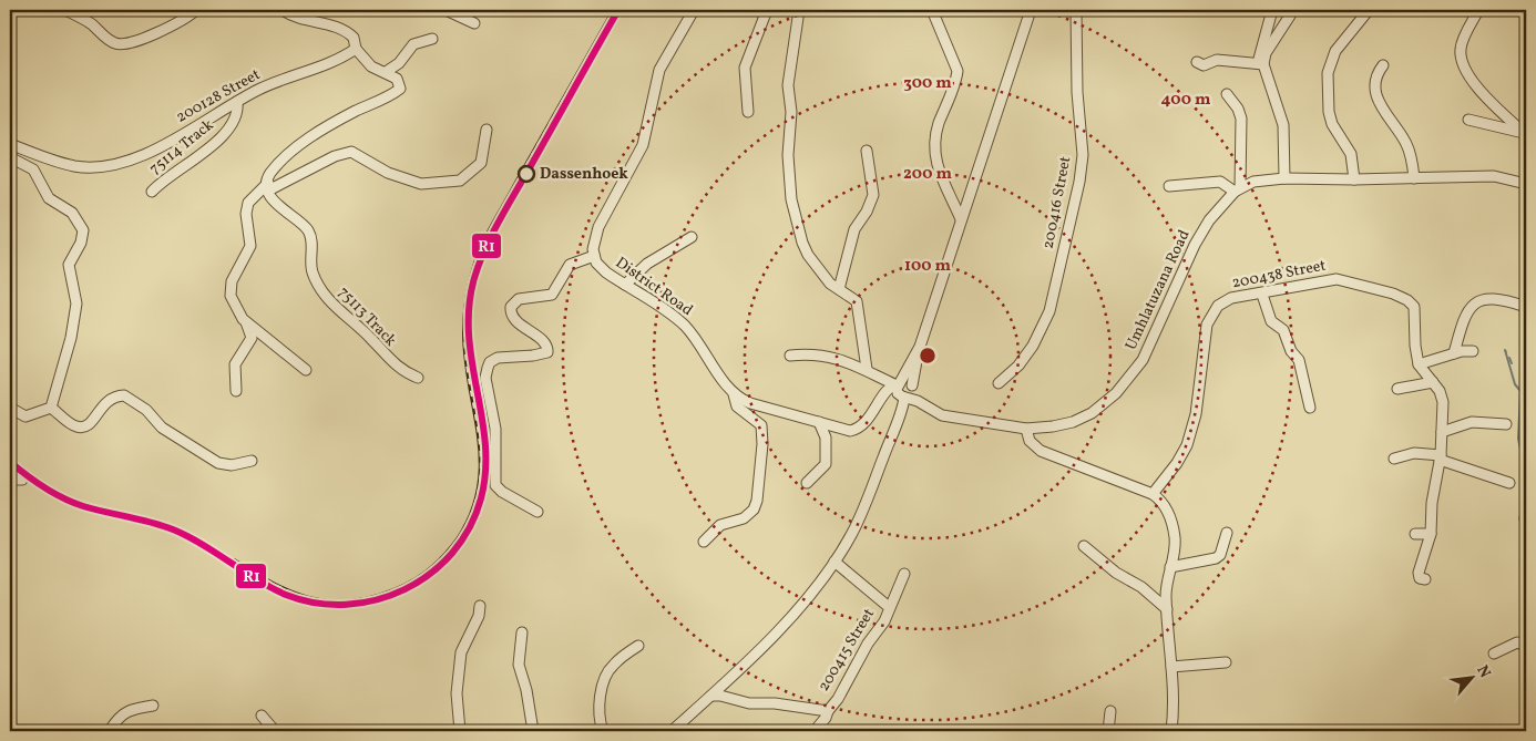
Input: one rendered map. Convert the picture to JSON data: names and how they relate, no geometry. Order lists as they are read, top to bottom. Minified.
{"streets":{"street":["200128 Street","75114 Track","200416 Street","200438 Street","District Road","Umhlatuzana Road","75113 Track","200415 Street"]},"crossings":[["200128 Street","75114 Track"],["District Road","Umhlatuzana Road"]],"places":["Dassenhoek"],"lines":["transit line R1"],"north":"top right","rings":["300 m","400 m","200 m","100 m"]}
